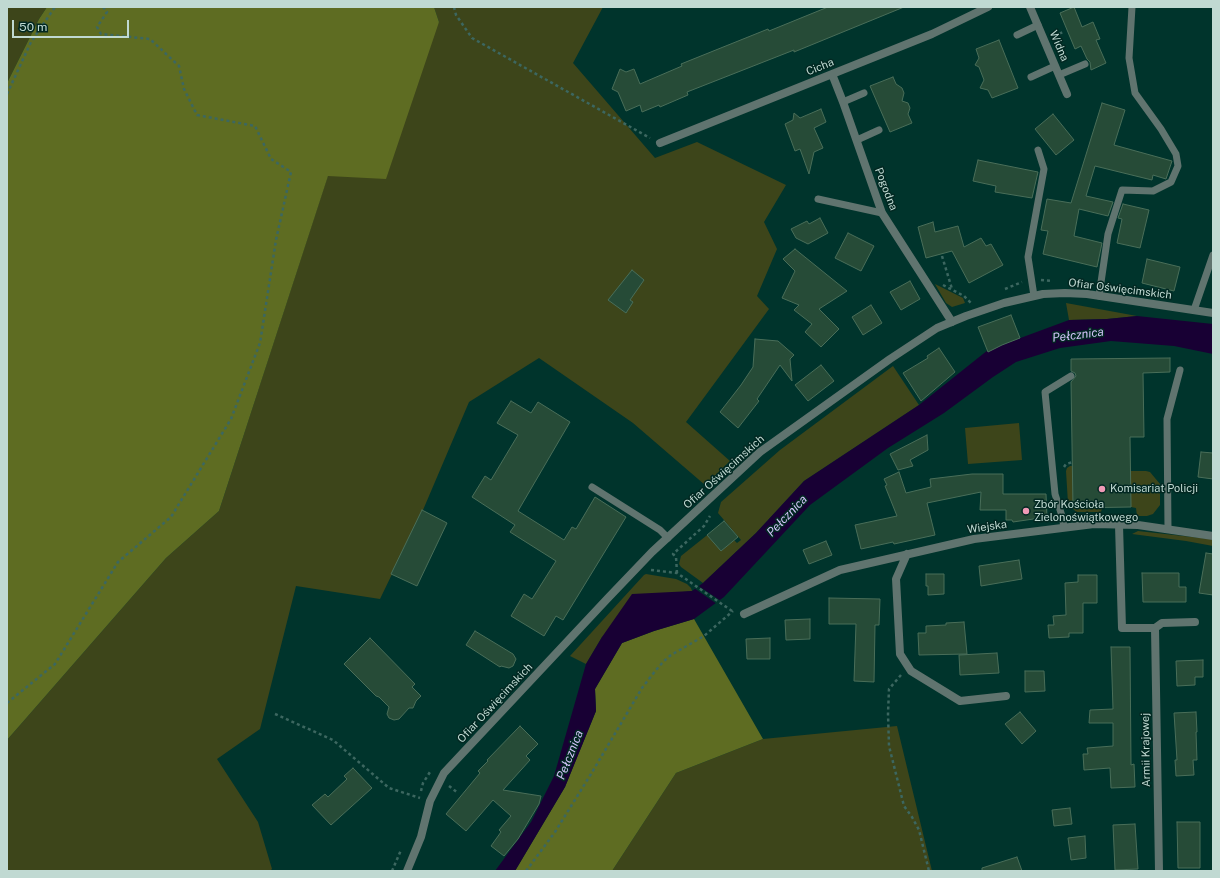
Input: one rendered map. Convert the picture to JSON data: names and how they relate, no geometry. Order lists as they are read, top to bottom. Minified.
{"streets":{"street":["Widna","Cicha","Pogodna","Ofiar Oświęcimskich","Wiejska","Armii Krajowej"]},"crossings":[["Cicha","Pogodna"],["Pogodna","Ofiar Oświęcimskich"]],"water":["Pełcznica"],"places":["Komisariat Policji","Zbór Kościoła Zielonoświątkowego"],"scale_bar":"50 m"}
